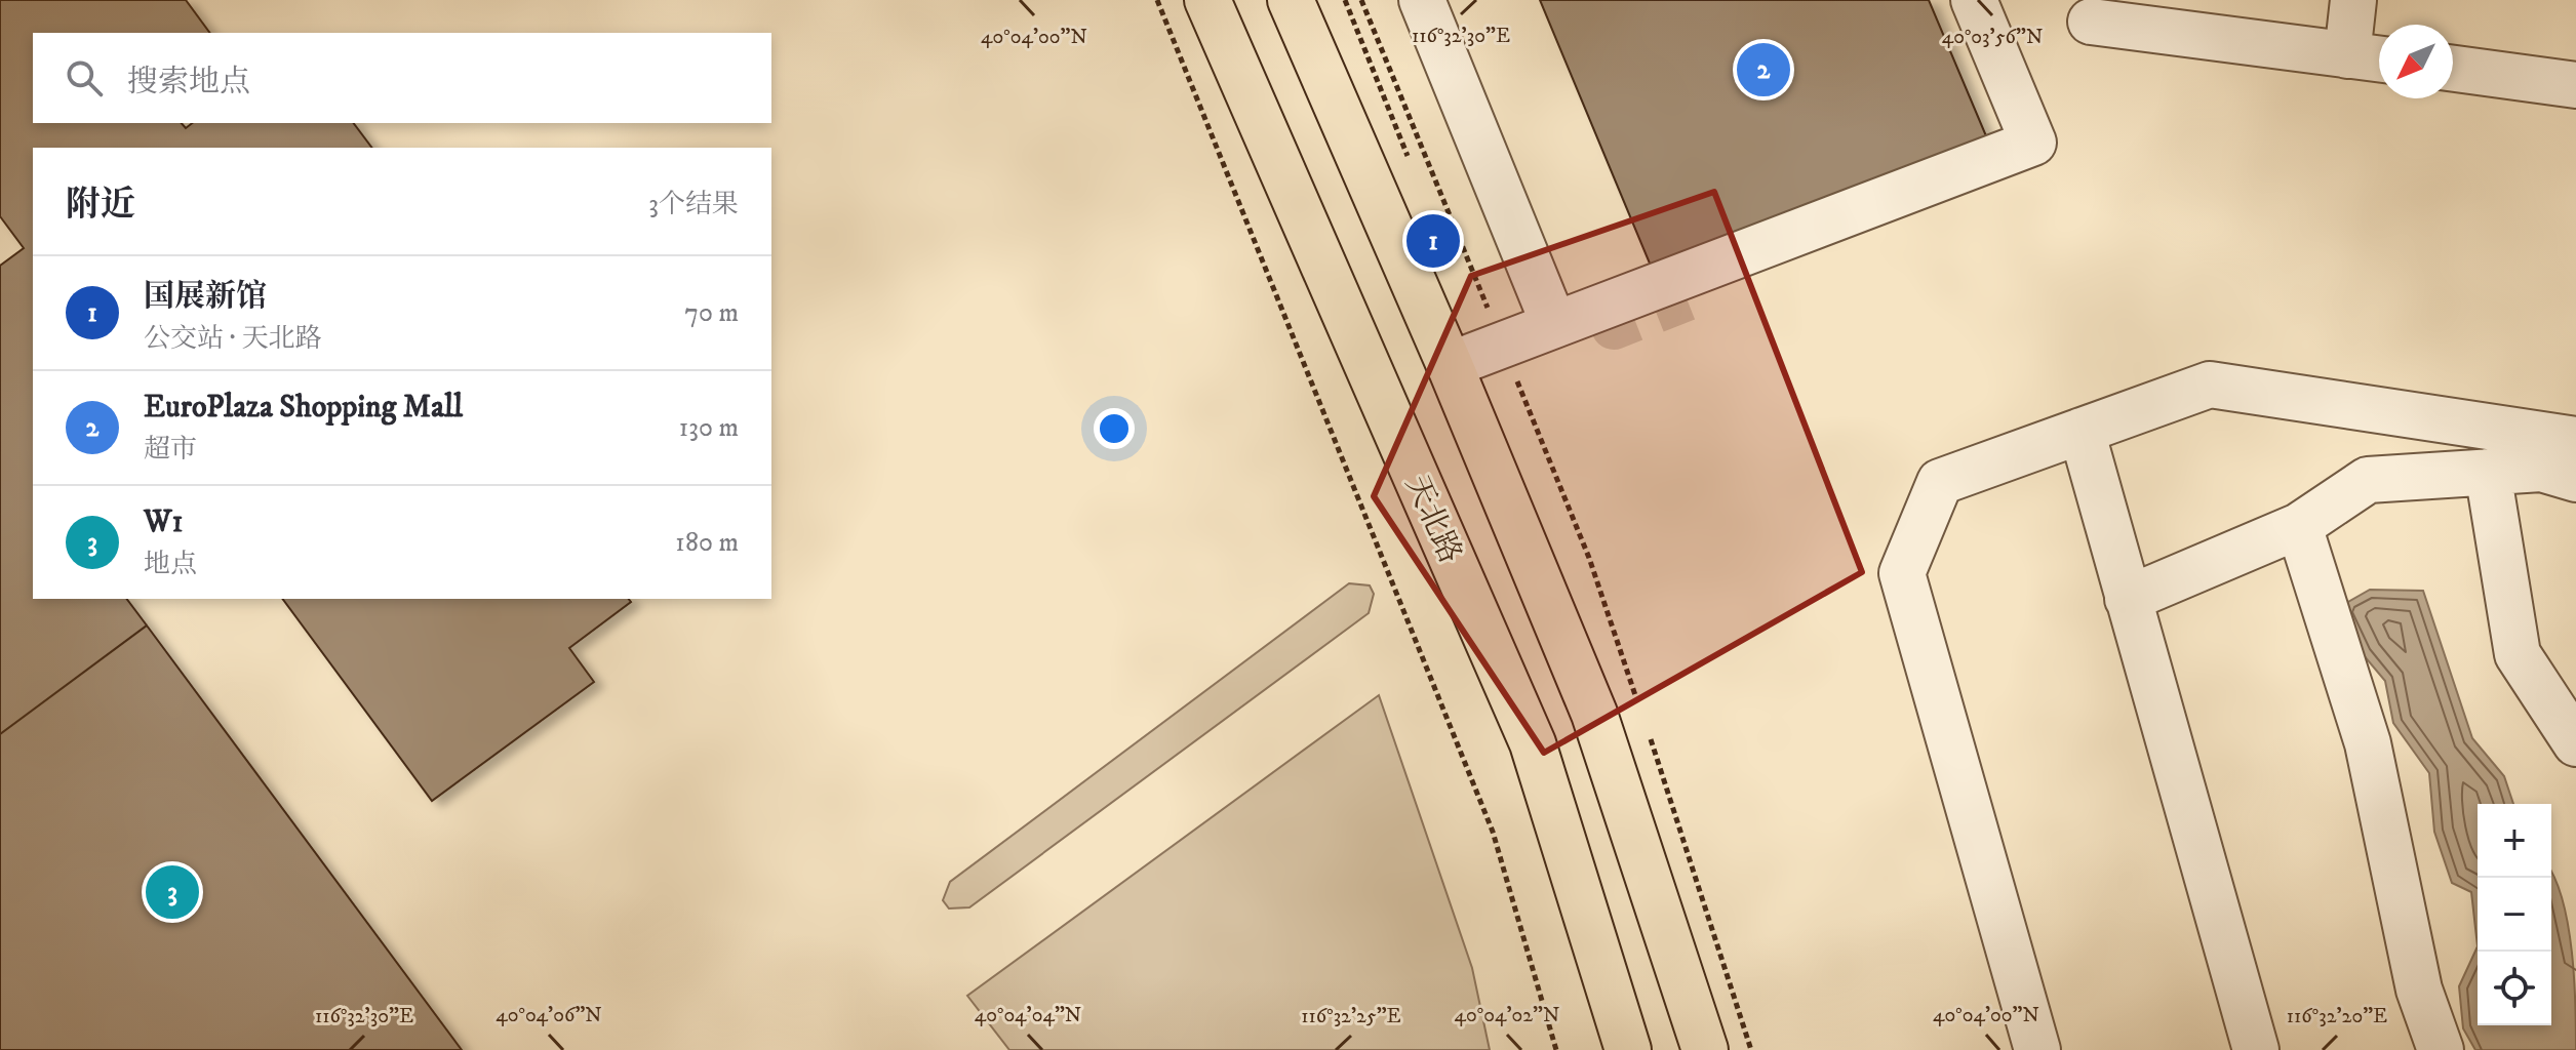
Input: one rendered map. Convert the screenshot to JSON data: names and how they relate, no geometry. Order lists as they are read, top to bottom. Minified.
{"streets":{"main road":["天北路"]},"north":"bottom left","page":{"search":"搜索地点","pins":["2","1","3"],"heading":["附近","3个结果"],"list":[{"mark":"1","name":"国展新馆","note":"公交站 · 天北路","value":"70 m"},{"mark":"2","name":"EuroPlaza Shopping Mall","note":"超市","value":"130 m"},{"mark":"3","name":"W1","note":"地点","value":"180 m"}],"map_buttons":["+","−"]},"coordinates":["116°32'30\"E","40°04'00\"N","40°03'56\"N","40°04'06\"N","40°04'04\"N","40°04'02\"N","116°32'25\"E","116°32'20\"E"]}
